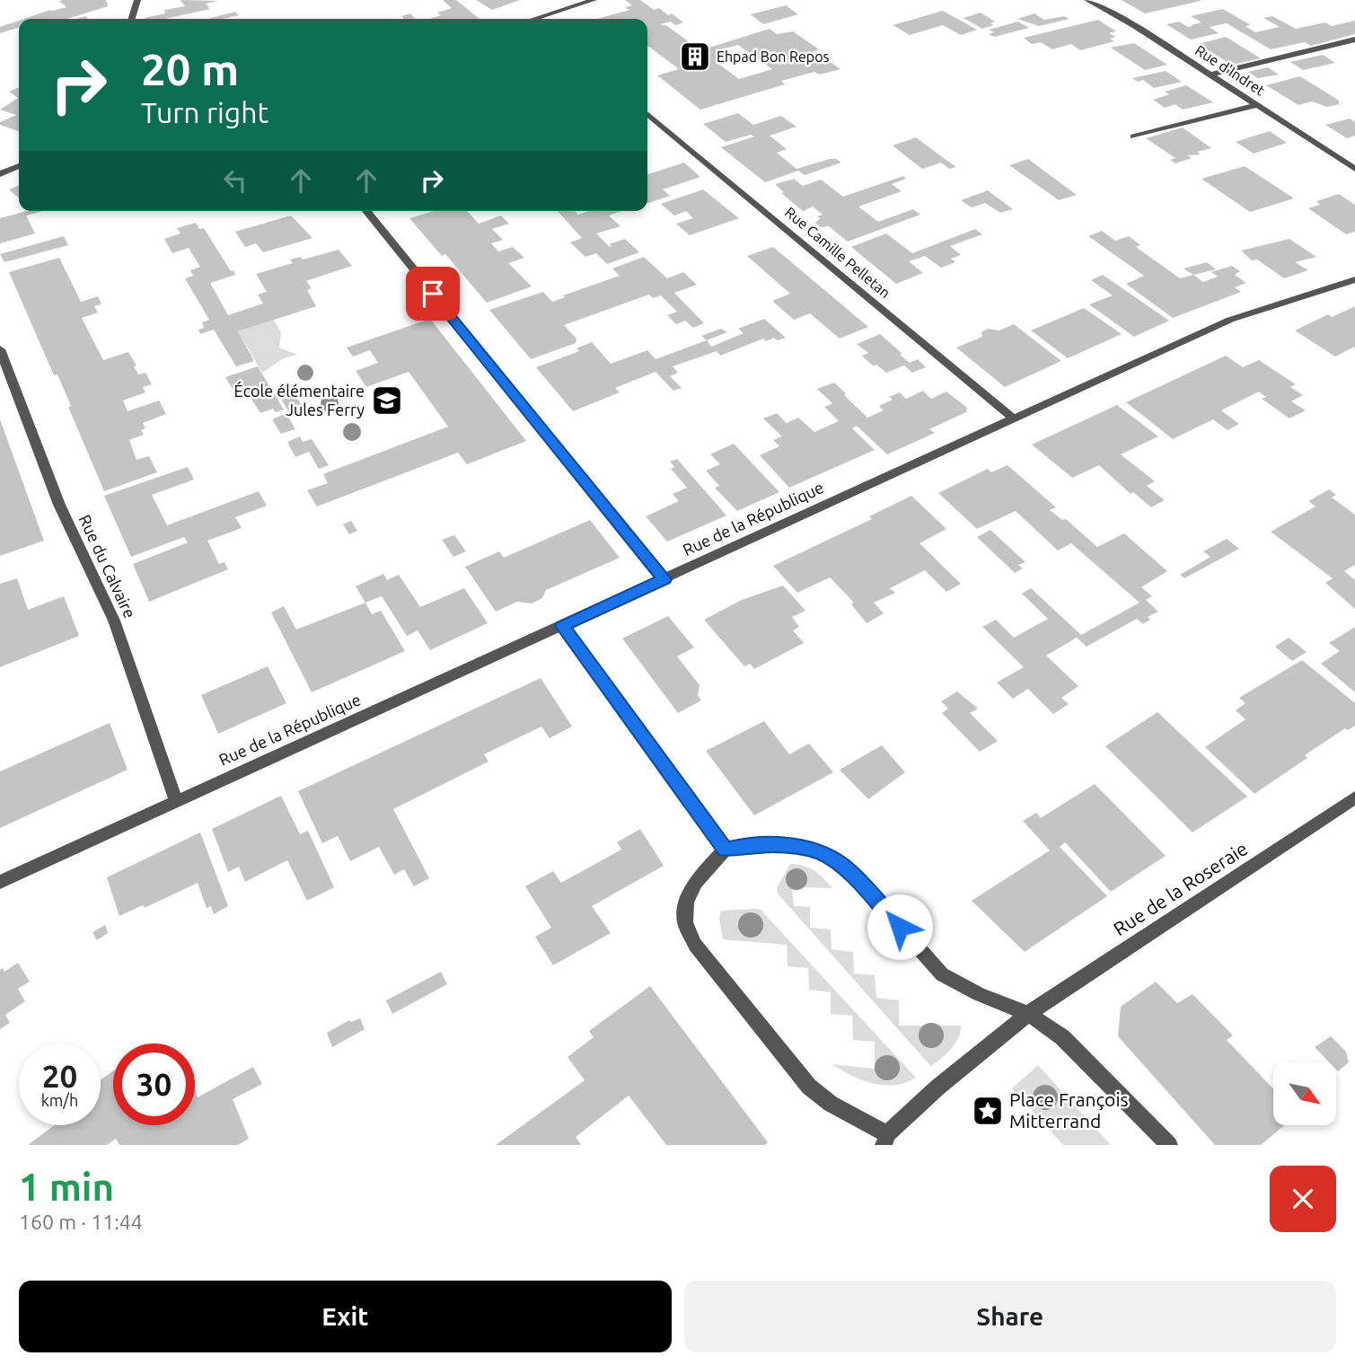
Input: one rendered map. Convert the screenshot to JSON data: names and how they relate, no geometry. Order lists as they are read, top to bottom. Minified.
{"streets":{"street":["Rue d'Indret","Rue Camille Pelletan","Rue de la République","Rue du Calvaire","Rue de la Roseraie"]},"crossings":[["Rue Camille Pelletan","Rue de la République"],["Rue de la République","Rue du Calvaire"]],"places":{"building":["Ehpad Bon Repos"],"school or university":["École élémentaire Jules Ferry"],"place":["Place François Mitterrand"]},"north":"bottom right","page":{"turn":["20 m","Turn right"],"speed":"20 km/h","limit":"30","heading":["1 min","160 m · 11:44"],"buttons":["Exit","Share"]}}
